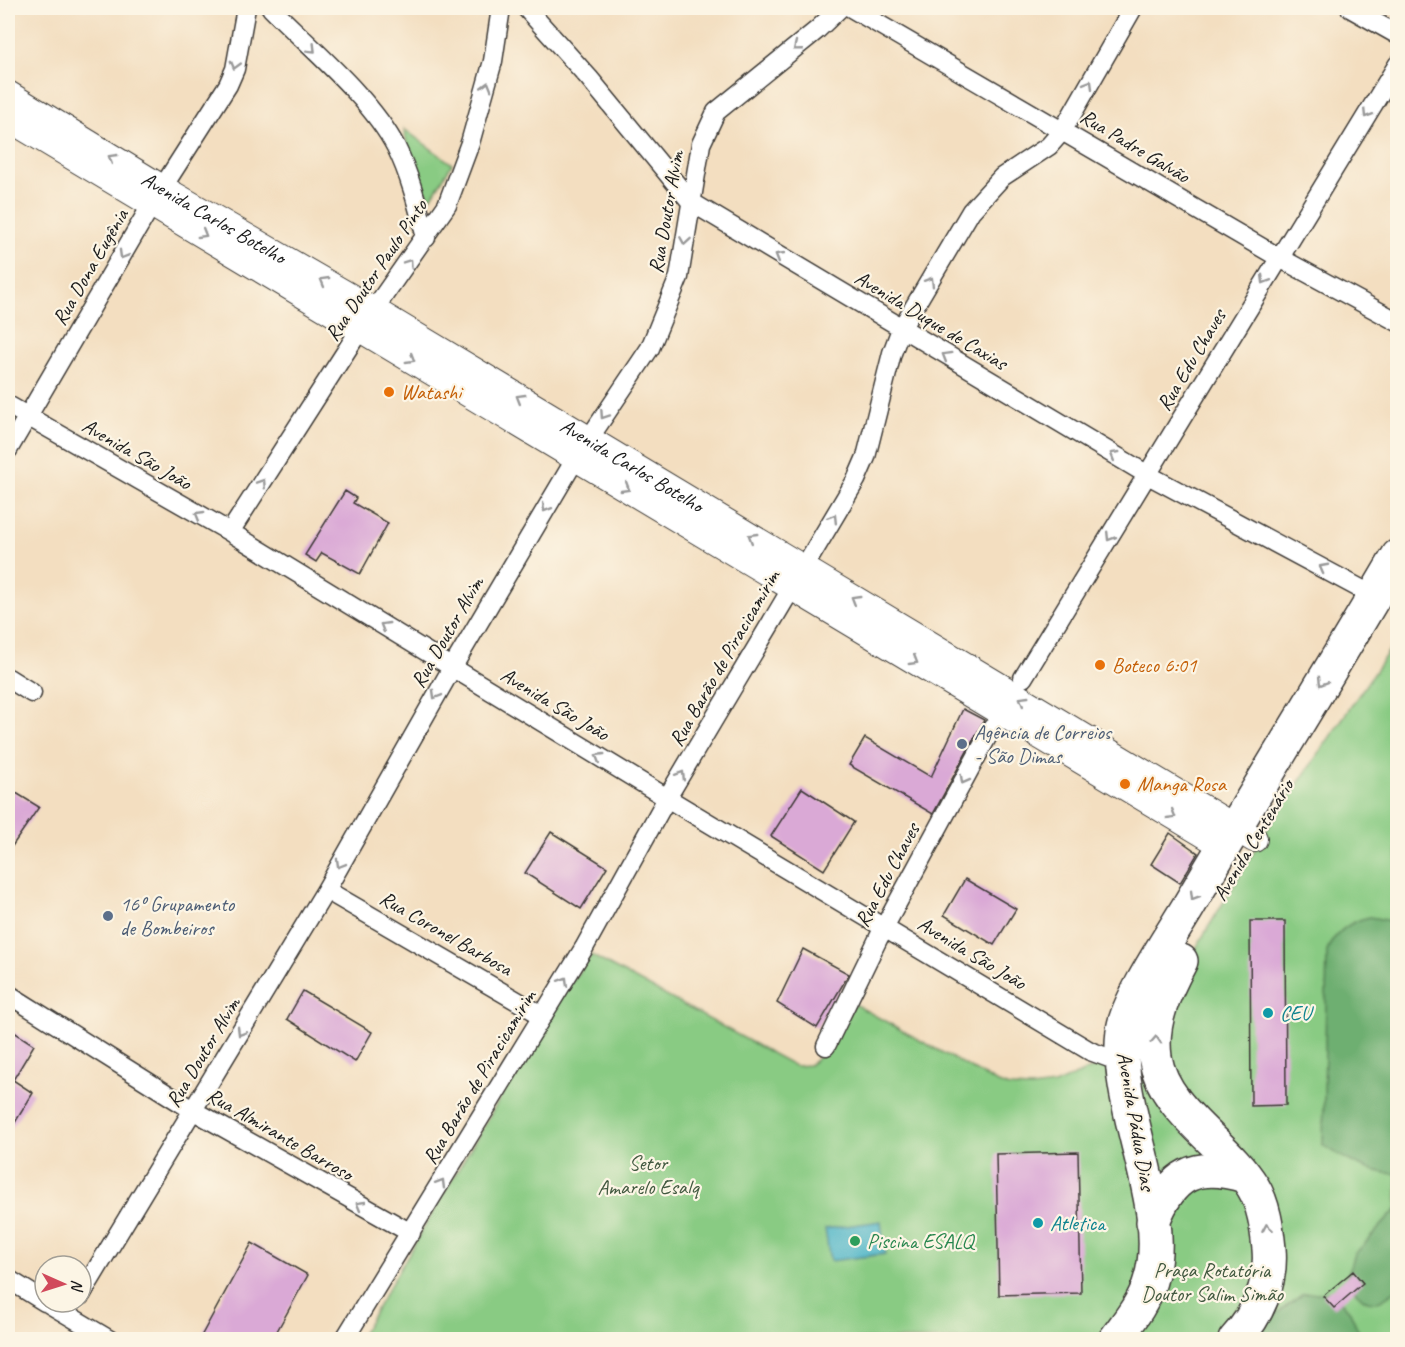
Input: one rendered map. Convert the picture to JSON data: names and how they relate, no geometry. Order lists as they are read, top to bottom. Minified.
{"streets":{"highway":["Avenida Centenário","Avenida Pádua Dias"],"main road":["Avenida Carlos Botelho"],"street":["Rua Padre Galvão","Rua Doutor Alvim","Rua Dona Eugênia","Rua Doutor Paulo Pinto","Avenida Duque de Caxias","Rua Edu Chaves","Avenida São João","Rua Barão de Piracicamirim","Rua Coronel Barbosa","Rua Almirante Barroso"]},"crossings":[["Rua Padre Galvão","Rua Edu Chaves"],["Rua Padre Galvão","Rua Barão de Piracicamirim"],["Rua Doutor Alvim","Avenida Carlos Botelho"],["Rua Doutor Alvim","Avenida Duque de Caxias"],["Rua Doutor Alvim","Avenida São João"],["Rua Doutor Alvim","Rua Coronel Barbosa"],["Rua Doutor Alvim","Rua Almirante Barroso"],["Avenida Carlos Botelho","Rua Dona Eugênia"],["Avenida Carlos Botelho","Rua Doutor Paulo Pinto"],["Avenida Carlos Botelho","Rua Barão de Piracicamirim"],["Avenida Carlos Botelho","Avenida Centenário"],["Avenida Carlos Botelho","Avenida Pádua Dias"],["Rua Dona Eugênia","Avenida São João"],["Rua Doutor Paulo Pinto","Avenida São João"],["Avenida Duque de Caxias","Rua Edu Chaves"],["Avenida Duque de Caxias","Rua Barão de Piracicamirim"],["Avenida Duque de Caxias","Avenida Centenário"],["Rua Edu Chaves","Avenida São João"],["Avenida São João","Rua Barão de Piracicamirim"],["Avenida São João","Avenida Pádua Dias"],["Rua Barão de Piracicamirim","Rua Coronel Barbosa"],["Rua Barão de Piracicamirim","Rua Almirante Barroso"],["Avenida Centenário","Avenida Pádua Dias"]],"one_way":["Rua Doutor Alvim","Rua Dona Eugênia","Rua Doutor Paulo Pinto","Avenida Duque de Caxias","Rua Edu Chaves","Avenida São João","Rua Barão de Piracicamirim","Avenida Centenário","Rua Almirante Barroso"],"parks":["Setor Amarelo Esalq","Praça Rotatória Doutor Salim Simão"],"places":["Watashi","Boteco 6:01","Agência de Correios - São Dimas","Manga Rosa","16º Grupamento de Bombeiros","CEU","Atletica","Piscina ESALQ"],"north":"right"}
